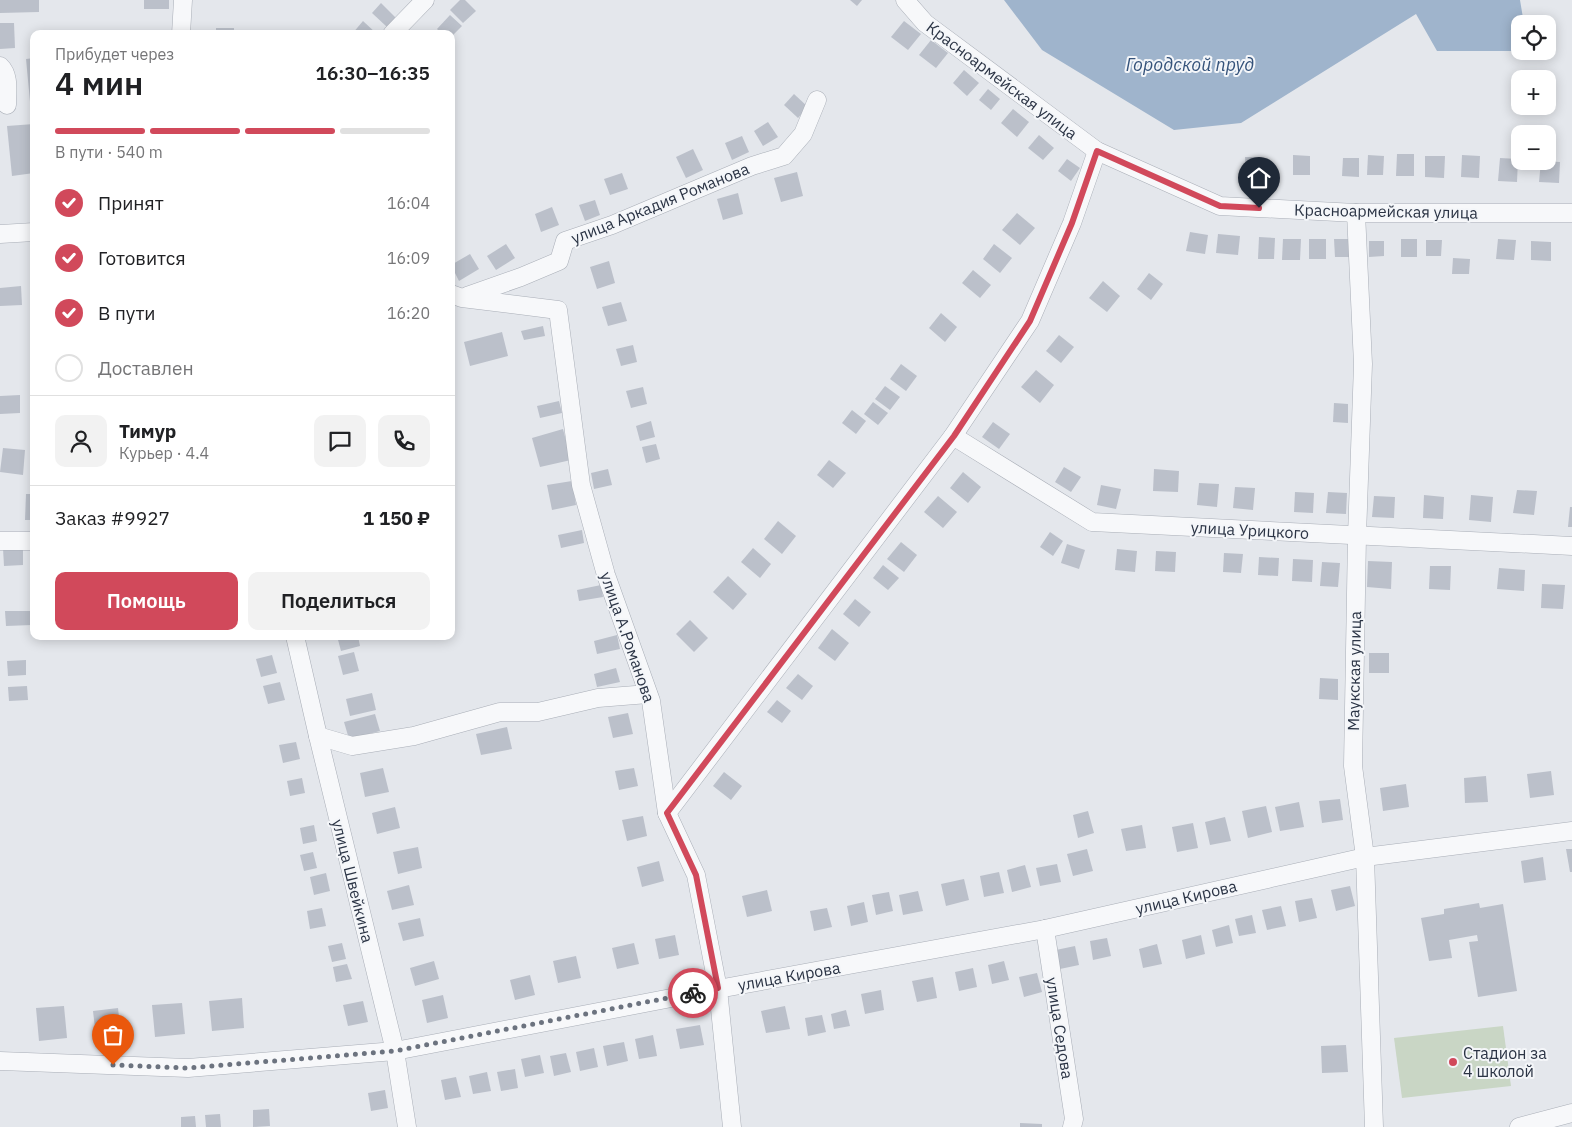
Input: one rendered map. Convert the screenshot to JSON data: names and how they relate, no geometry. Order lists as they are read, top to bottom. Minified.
{"streets":{"street":["Красноармейская улица","улица Аркадия Романова","улица Урицкого","улица А.Романова","Маукская улица","улица Швейкина","улица Кирова","улица Седова"]},"crossings":[["Красноармейская улица","Маукская улица"],["улица Аркадия Романова","улица А.Романова"],["улица Урицкого","Маукская улица"],["улица А.Романова","улица Кирова"],["Маукская улица","улица Кирова"],["улица Швейкина","улица Кирова"],["улица Кирова","улица Седова"]],"water":["Городской пруд"],"places":["Стадион за 4 школой"],"page":{"map_buttons":["+","−"],"heading":["4 мин","Прибудет через","16:30–16:35"],"panel":["Тимур","Курьер · 4.4","Заказ #9927","1 150 ₽"],"bar":"В пути · 540 m","list":[["Принят","16:04"],["Готовится","16:09"],["В пути","16:20"],"Доставлен"],"buttons":["Помощь","Поделиться"]}}
